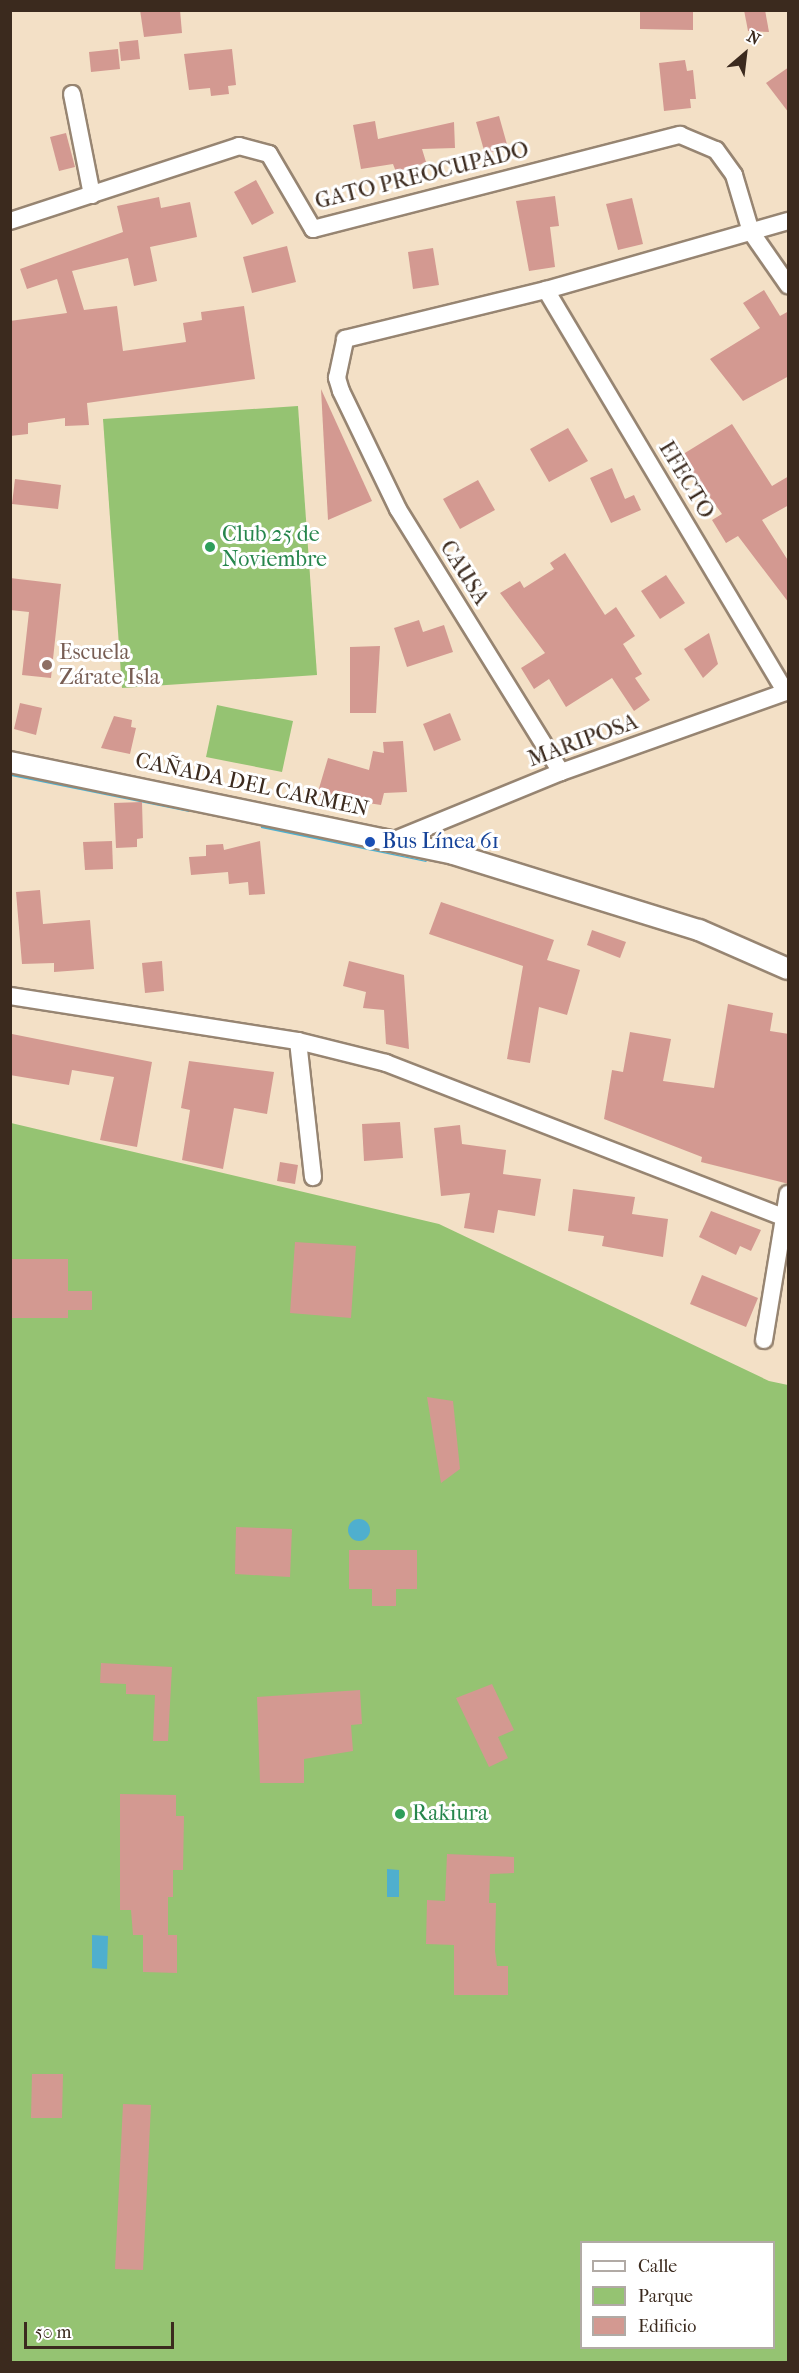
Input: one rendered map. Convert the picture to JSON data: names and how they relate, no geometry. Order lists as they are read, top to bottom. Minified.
{"streets":{"street":["GATO PREOCUPADO","EFECTO","CAUSA","MARIPOSA","CAÑADA DEL CARMEN"]},"crossings":[["EFECTO","CAUSA"],["EFECTO","MARIPOSA"],["CAUSA","MARIPOSA"],["MARIPOSA","CAÑADA DEL CARMEN"]],"places":["Club 25 de Noviembre","Escuela Zárate Isla","Bus Línea 61","Rakiura"],"legend":["Calle","Parque","Edificio"],"scale_bar":"50 m","north":"top right"}
